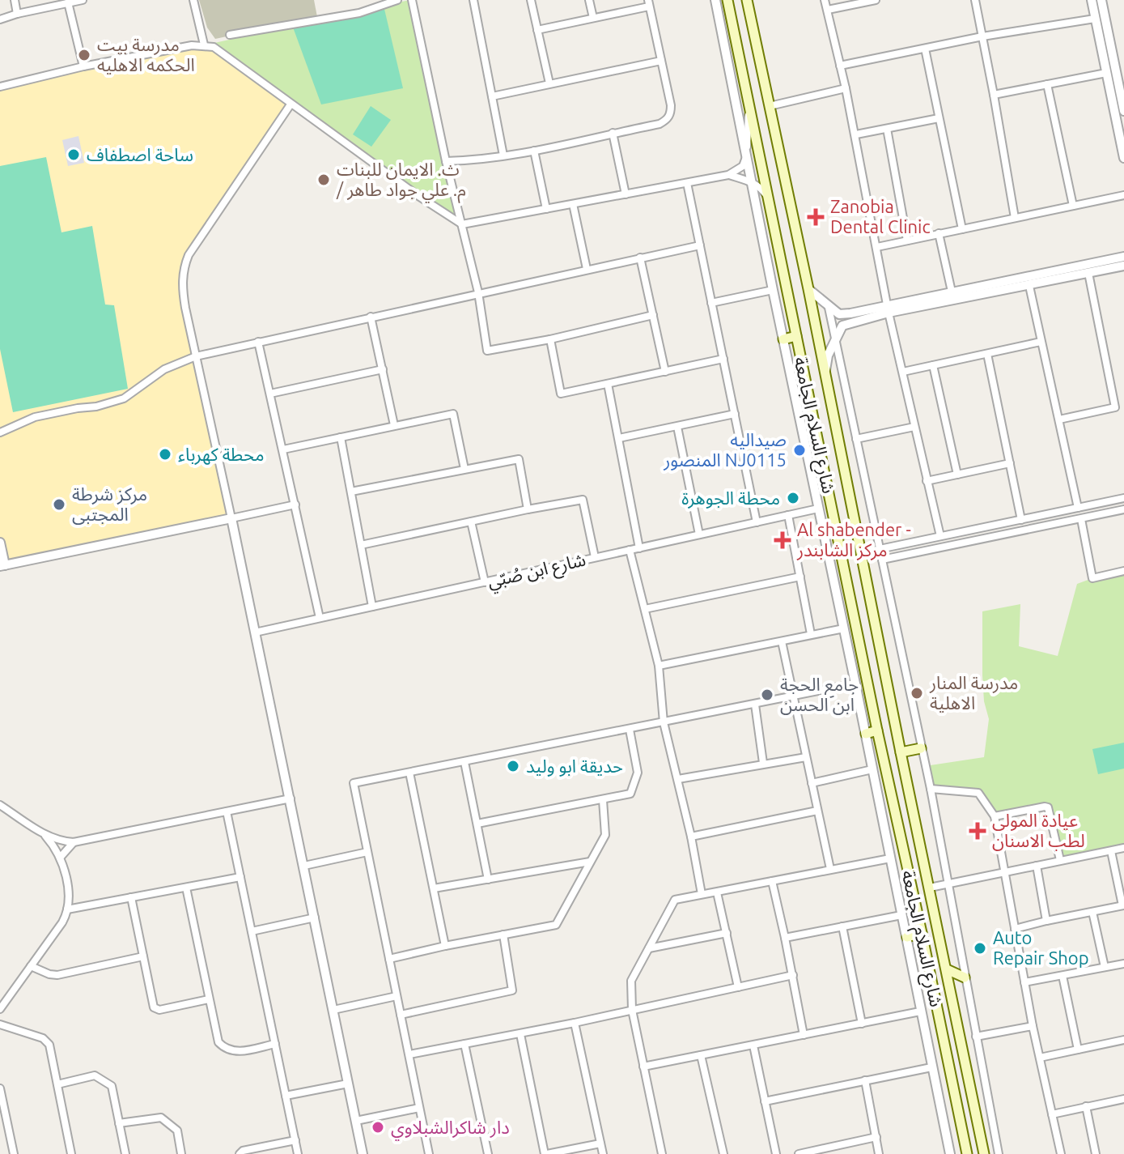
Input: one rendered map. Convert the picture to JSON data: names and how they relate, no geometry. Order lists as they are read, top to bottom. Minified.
{"streets":{"main road":["شارع السلام الجامعة"],"street":["شارع ابن صُبّي"]},"places":{"other":["مدرسة بيت الحكمه الاهليه","ساحة اصطفاف","ث. الايمان للبنات / م. علي جواد طاهر","صيداليه المنصور NJ0115","محطة كهرباء","محطة الجوهرة","مركز شرطة المجتبى","مدرسة المنار الاهلية","جامع الحجة ابن الحسن","حديقة ابو وليد","Auto Repair Shop","دار شاكرالشبلاوي"],"health":["Zanobia Dental Clinic","Al shabender - مركز الشابندر","عيادة المولى لطب الاسنان"]}}
